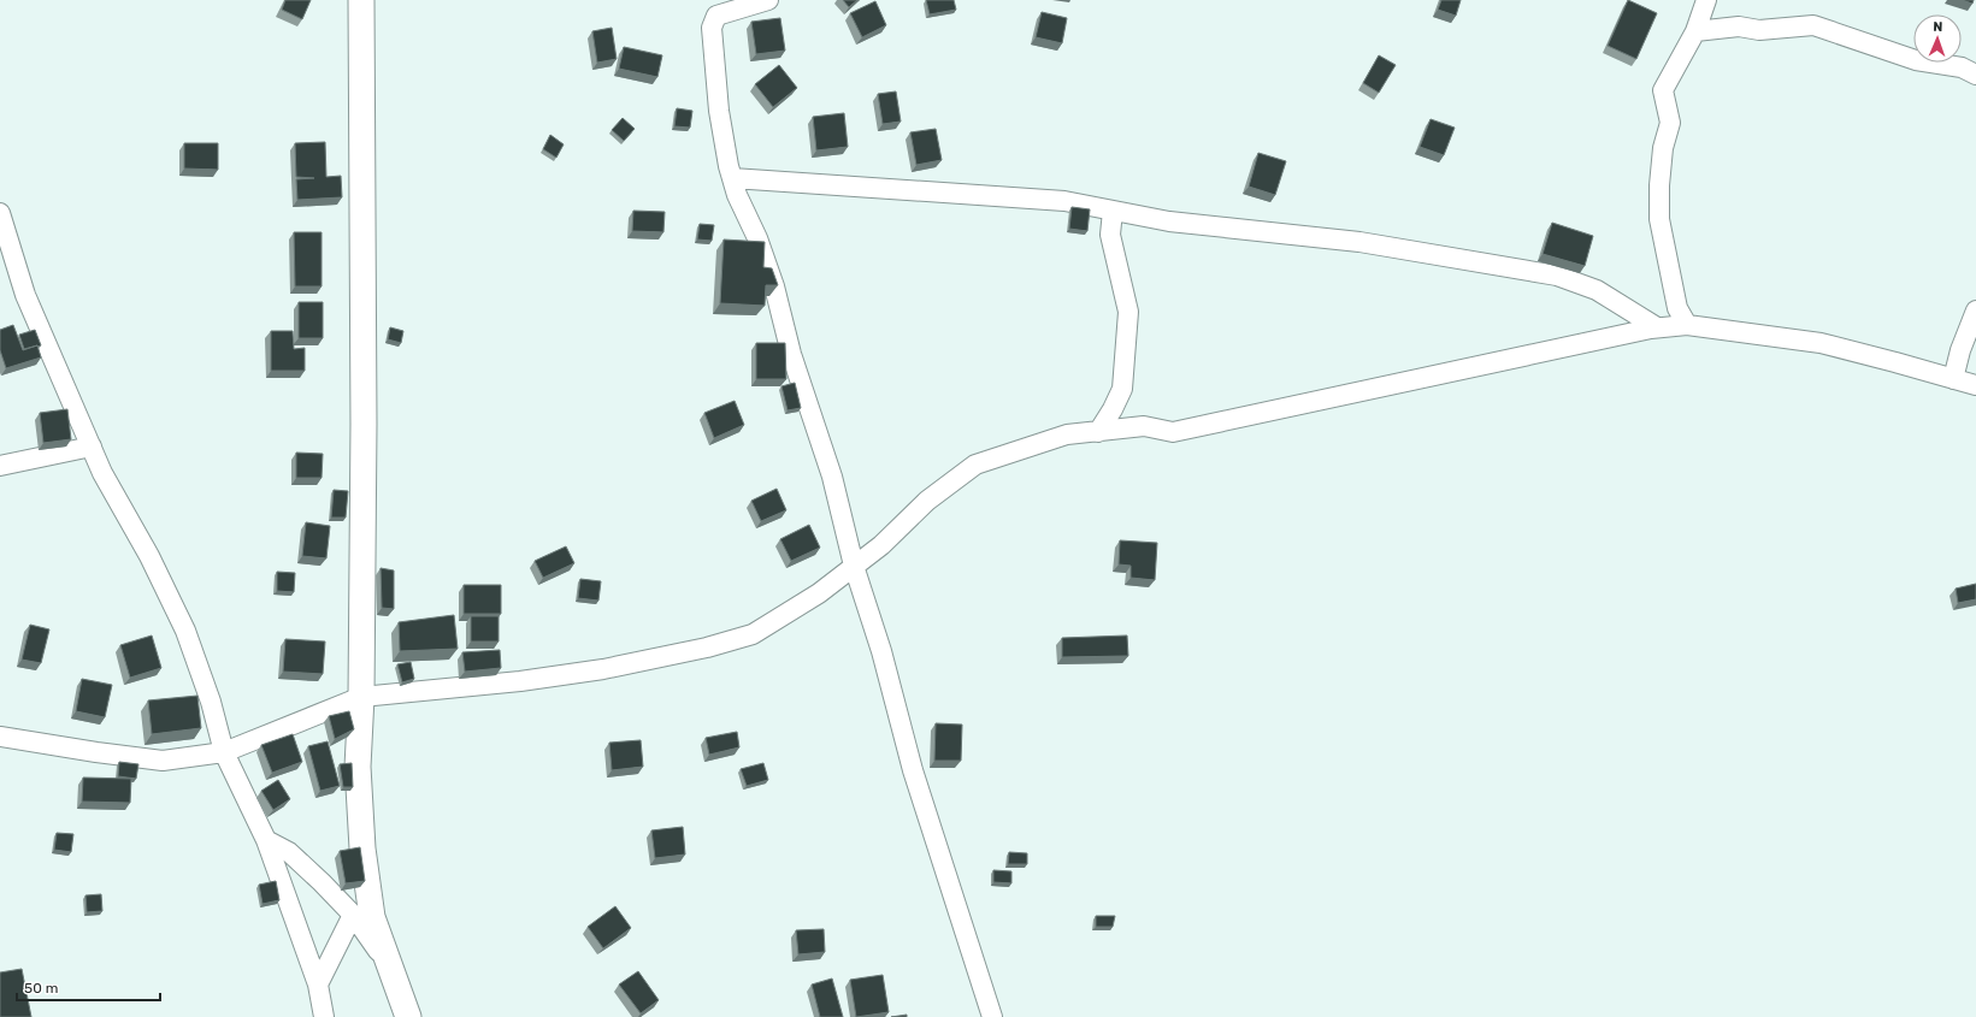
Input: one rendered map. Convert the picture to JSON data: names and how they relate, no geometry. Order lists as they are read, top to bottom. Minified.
{"scale_bar":"50 m","north":"top"}
